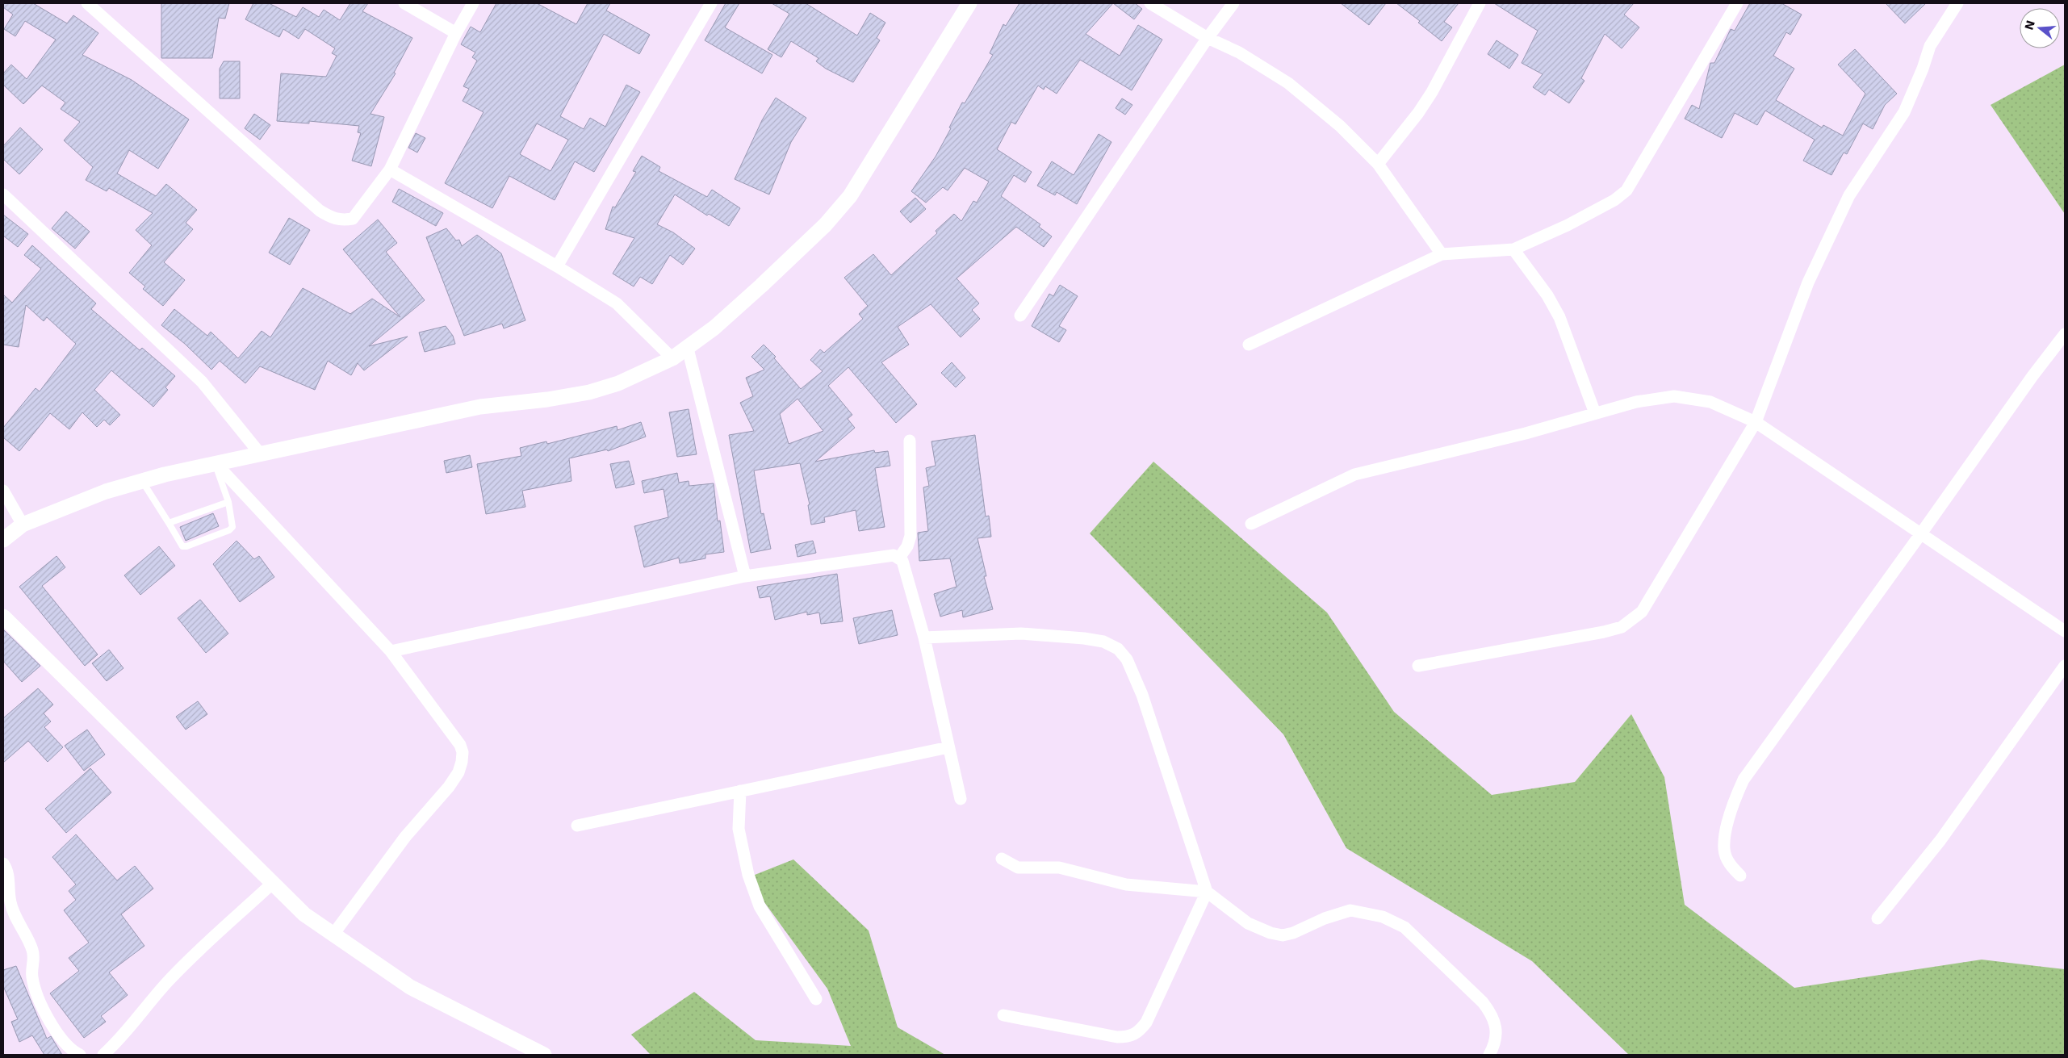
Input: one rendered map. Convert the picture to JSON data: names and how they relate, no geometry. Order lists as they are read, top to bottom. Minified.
{"north":"left"}
